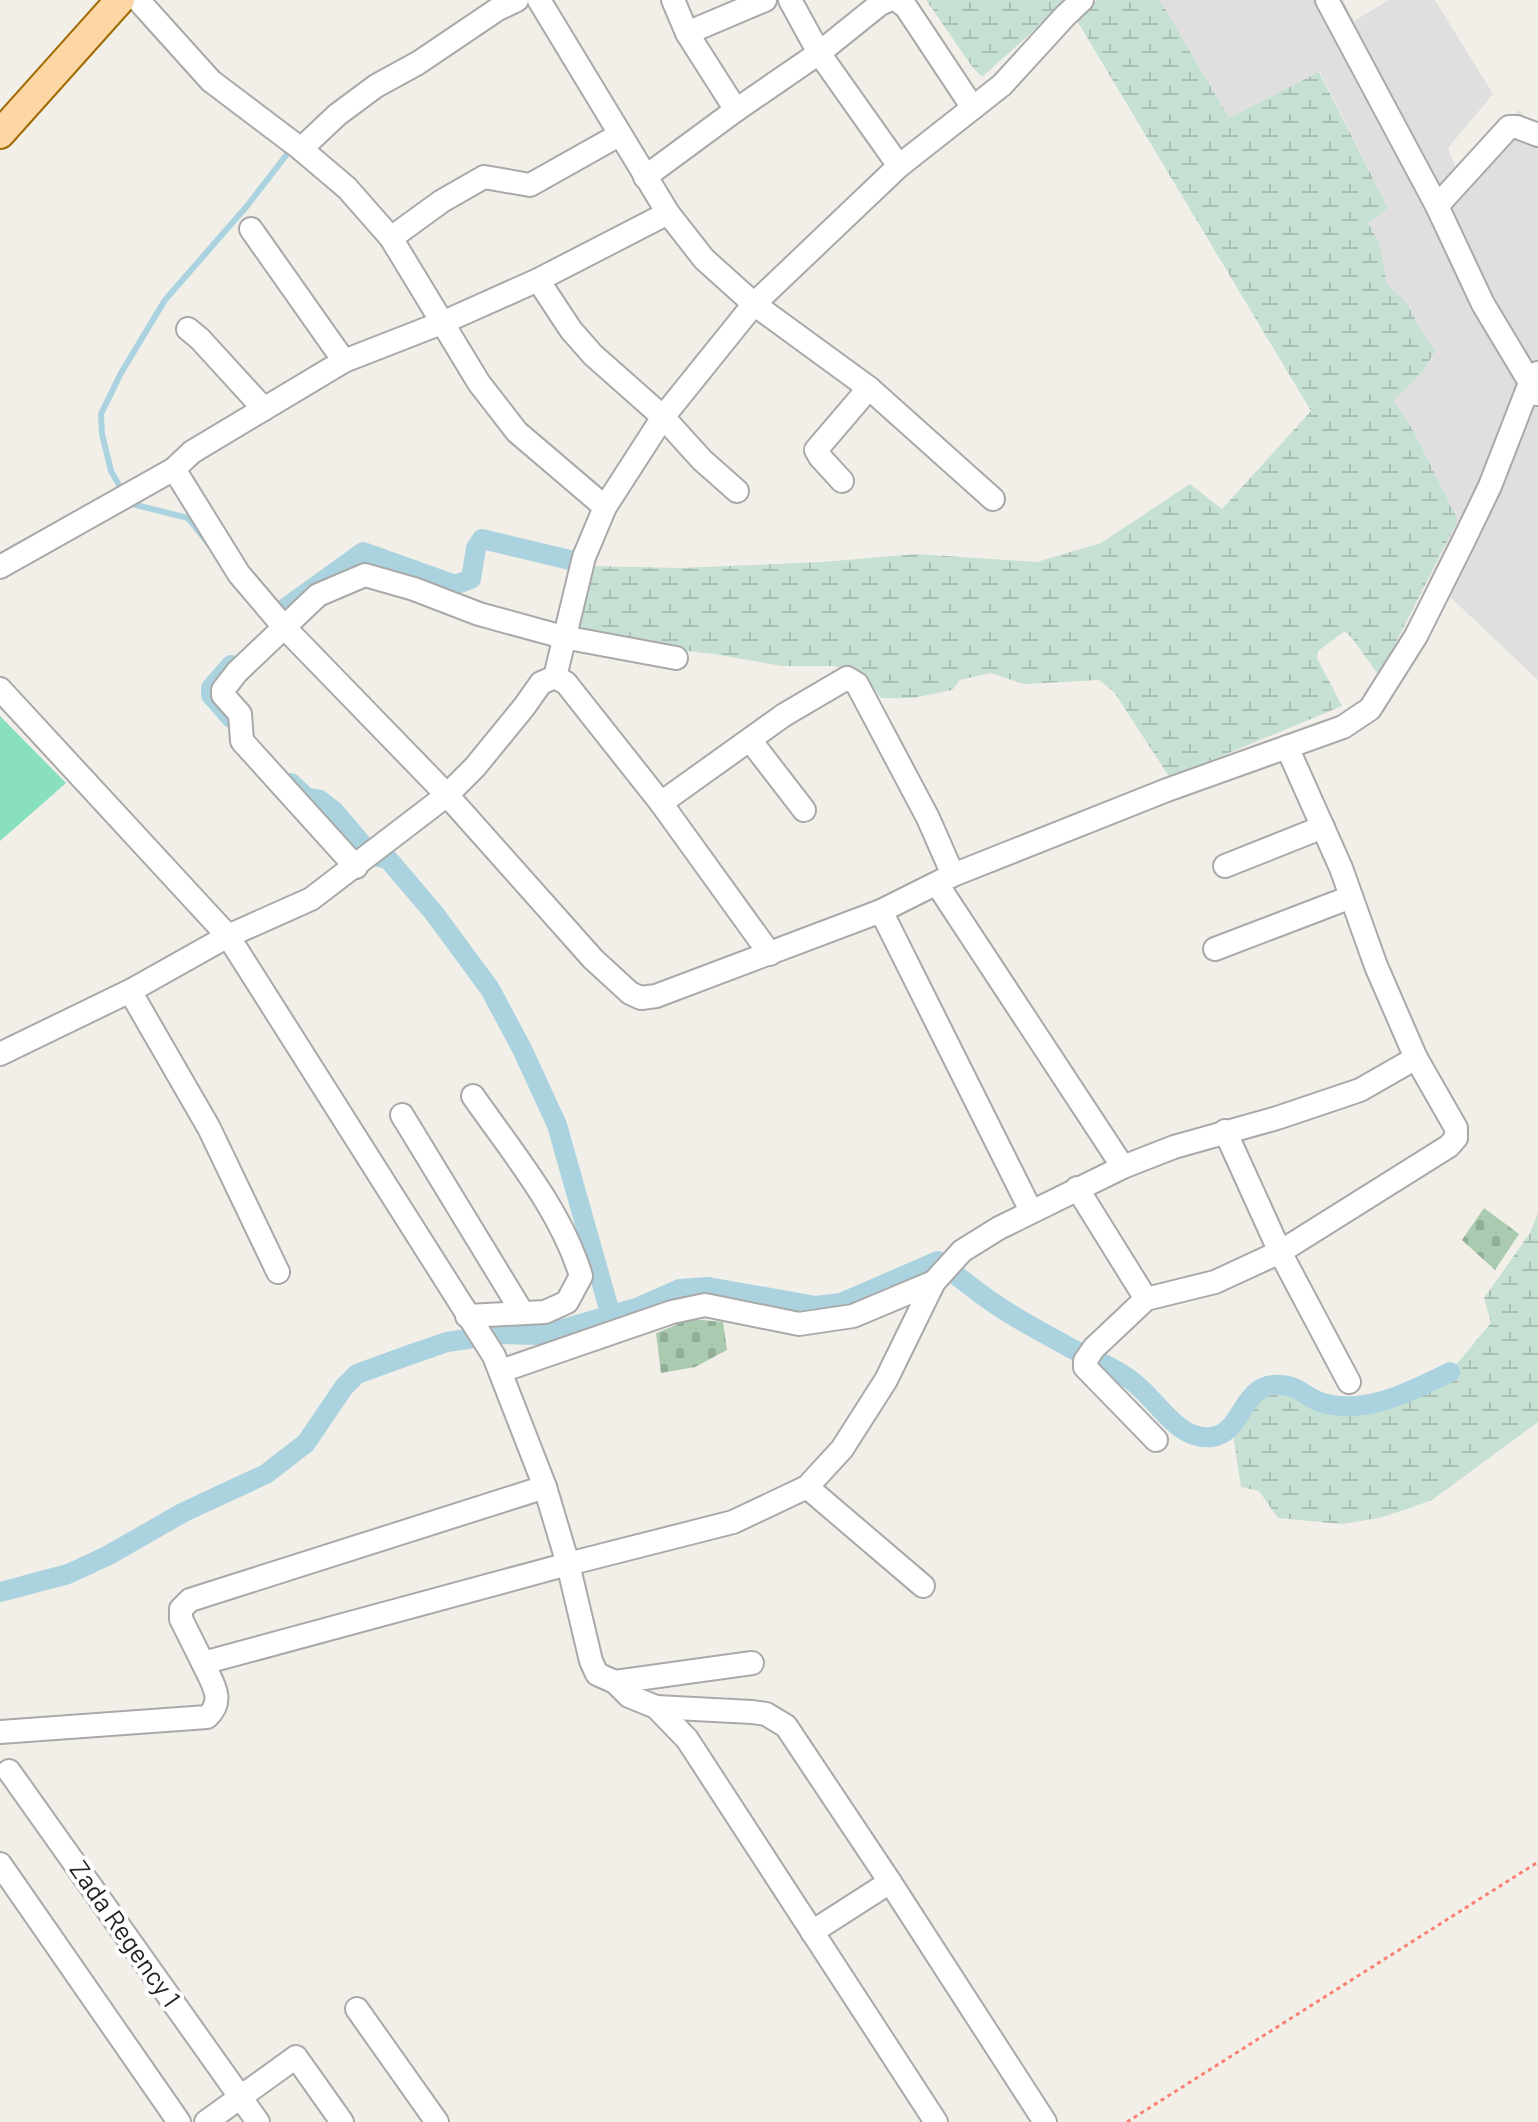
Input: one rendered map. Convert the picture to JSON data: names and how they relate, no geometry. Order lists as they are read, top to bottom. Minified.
{"streets":{"street":["Zada Regency 1"]}}
